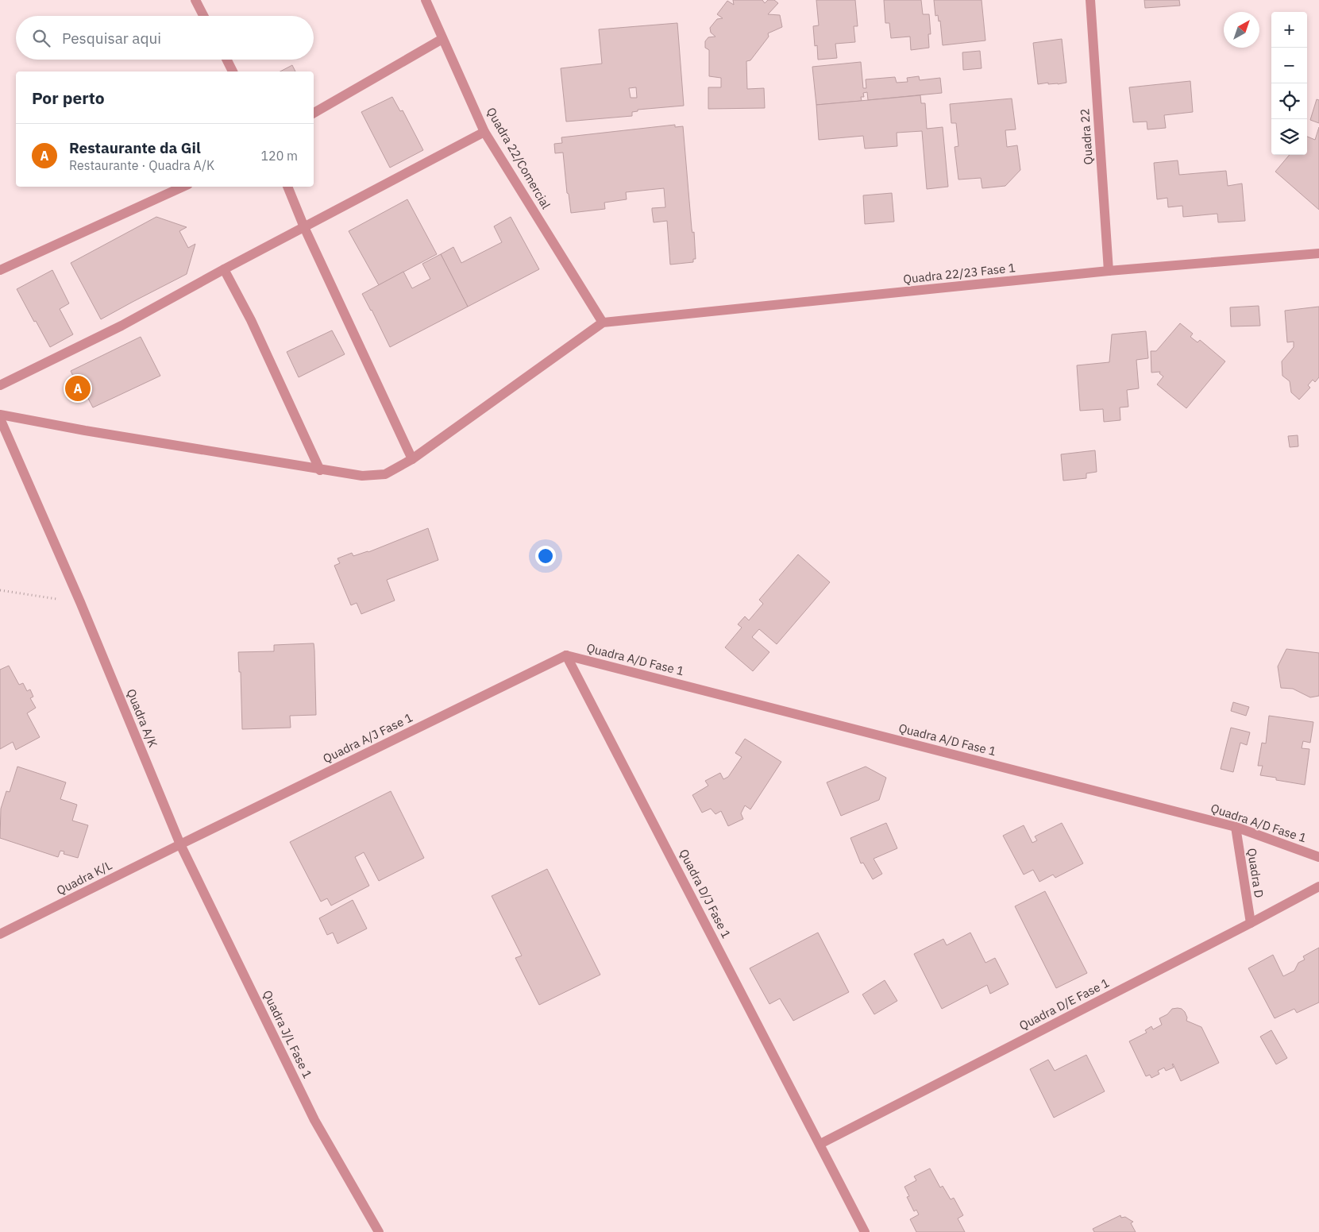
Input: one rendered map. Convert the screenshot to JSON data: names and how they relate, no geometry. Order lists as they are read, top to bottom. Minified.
{"streets":{"street":["Quadra 22","Quadra 22/Comercial","Quadra 22/23 Fase 1","Quadra A/D Fase 1","Quadra A/K","Quadra A/J Fase 1","Quadra D","Quadra K/L","Quadra D/J Fase 1","Quadra D/E Fase 1","Quadra J/L Fase 1"]},"crossings":[["Quadra 22","Quadra 22/23 Fase 1"],["Quadra 22/Comercial","Quadra 22/23 Fase 1"],["Quadra A/D Fase 1","Quadra A/J Fase 1"],["Quadra A/D Fase 1","Quadra D"],["Quadra A/D Fase 1","Quadra D/J Fase 1"],["Quadra A/K","Quadra A/J Fase 1"],["Quadra A/K","Quadra K/L"],["Quadra A/K","Quadra J/L Fase 1"],["Quadra A/J Fase 1","Quadra K/L"],["Quadra A/J Fase 1","Quadra D/J Fase 1"],["Quadra A/J Fase 1","Quadra J/L Fase 1"],["Quadra D","Quadra D/E Fase 1"],["Quadra K/L","Quadra J/L Fase 1"],["Quadra D/J Fase 1","Quadra D/E Fase 1"]],"north":"top right","page":{"map_buttons":["+","−"],"search":"Pesquisar aqui","heading":"Por perto","list":[{"mark":"A","name":"Restaurante da Gil","note":"Restaurante · Quadra A/K","value":"120 m"}],"pins":"A"}}
